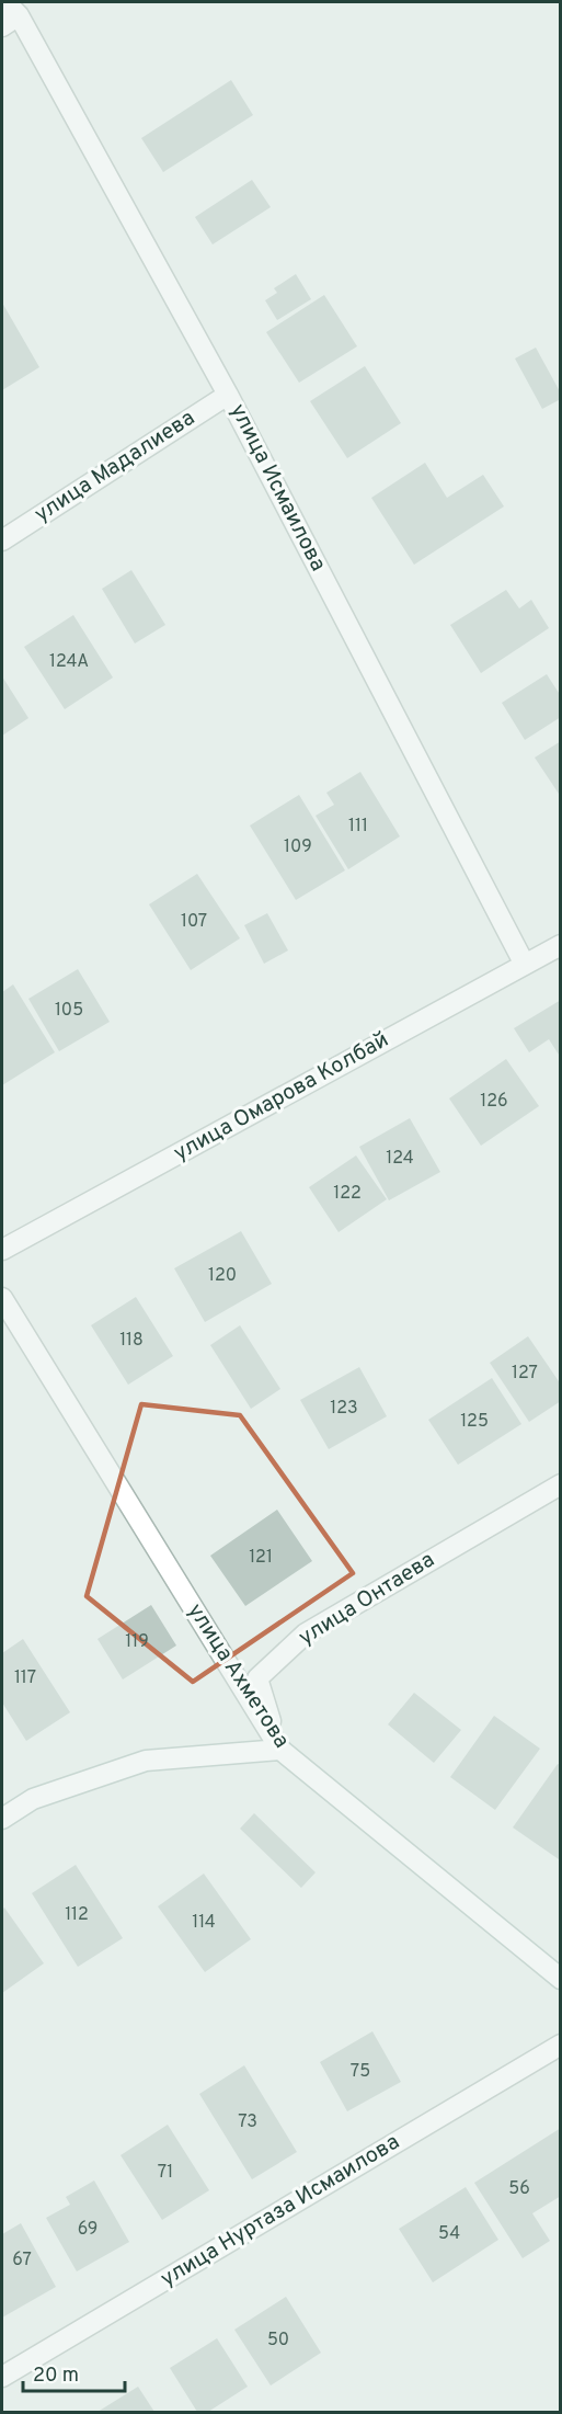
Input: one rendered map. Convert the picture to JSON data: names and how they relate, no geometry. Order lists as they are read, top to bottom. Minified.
{"streets":{"street":["улица Мадалиева","улица Исмаилова","улица Омарова Колбай","улица Онтаева","улица Ахметова","улица Нуртаза Исмаилова"]},"crossings":[["улица Мадалиева","улица Исмаилова"],["улица Исмаилова","улица Омарова Колбай"],["улица Онтаева","улица Ахметова"]],"house_numbers":["124А","111","109","107","105","126","124","122","120","118","127","123","125","121","119","117","112","114","75","73","71","56","69","54","67","50"],"scale_bar":"20 m"}
